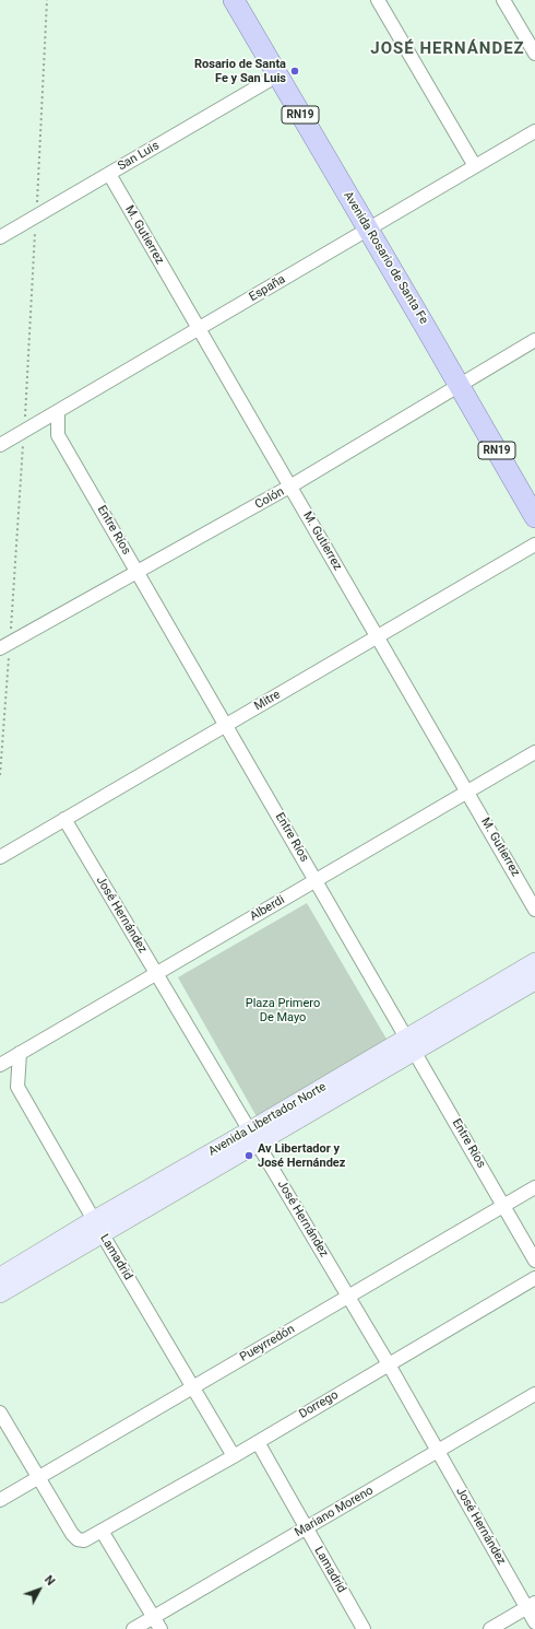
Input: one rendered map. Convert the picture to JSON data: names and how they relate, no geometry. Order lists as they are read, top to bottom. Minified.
{"streets":{"main road":["RN19","Avenida Rosario de Santa Fe","Avenida Libertador Norte"],"street":["San Luis","M. Gutierrez","España","Colón","Entre Ríos","Mitre","Alberdi","José Hernández","Lamadrid","Pueyrredón","Dorrego","Mariano Moreno"]},"crossings":[["San Luis","M. Gutierrez"],["San Luis","Avenida Rosario de Santa Fe"],["M. Gutierrez","España"],["M. Gutierrez","Colón"],["M. Gutierrez","Mitre"],["M. Gutierrez","Alberdi"],["Avenida Rosario de Santa Fe","España"],["Avenida Rosario de Santa Fe","Colón"],["España","Entre Ríos"],["Colón","Entre Ríos"],["Entre Ríos","Mitre"],["Entre Ríos","Alberdi"],["Entre Ríos","Avenida Libertador Norte"],["Entre Ríos","Pueyrredón"],["Mitre","José Hernández"],["Alberdi","José Hernández"],["Alberdi","Lamadrid"],["José Hernández","Avenida Libertador Norte"],["José Hernández","Pueyrredón"],["José Hernández","Dorrego"],["José Hernández","Mariano Moreno"],["Avenida Libertador Norte","Lamadrid"],["Lamadrid","Pueyrredón"],["Lamadrid","Dorrego"],["Lamadrid","Mariano Moreno"],["Pueyrredón","Dorrego"]],"districts":["JOSÉ HERNÁNDEZ"],"parks":["Plaza Primero De Mayo"],"places":["Rosario de Santa Fe y San Luis","Av Libertador y José Hernández"],"north":"top right"}
